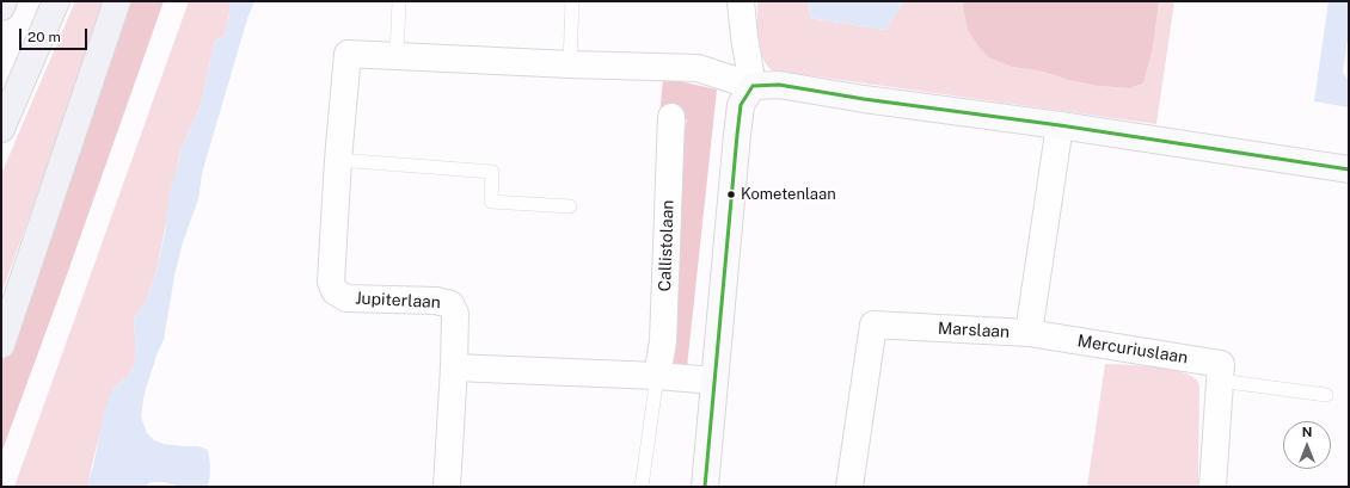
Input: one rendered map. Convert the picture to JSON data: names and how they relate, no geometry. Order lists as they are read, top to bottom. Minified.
{"streets":{"street":["Callistolaan","Jupiterlaan","Marslaan","Mercuriuslaan"]},"crossings":[["Marslaan","Mercuriuslaan"]],"places":["Kometenlaan"],"scale_bar":"20 m","north":"top"}
